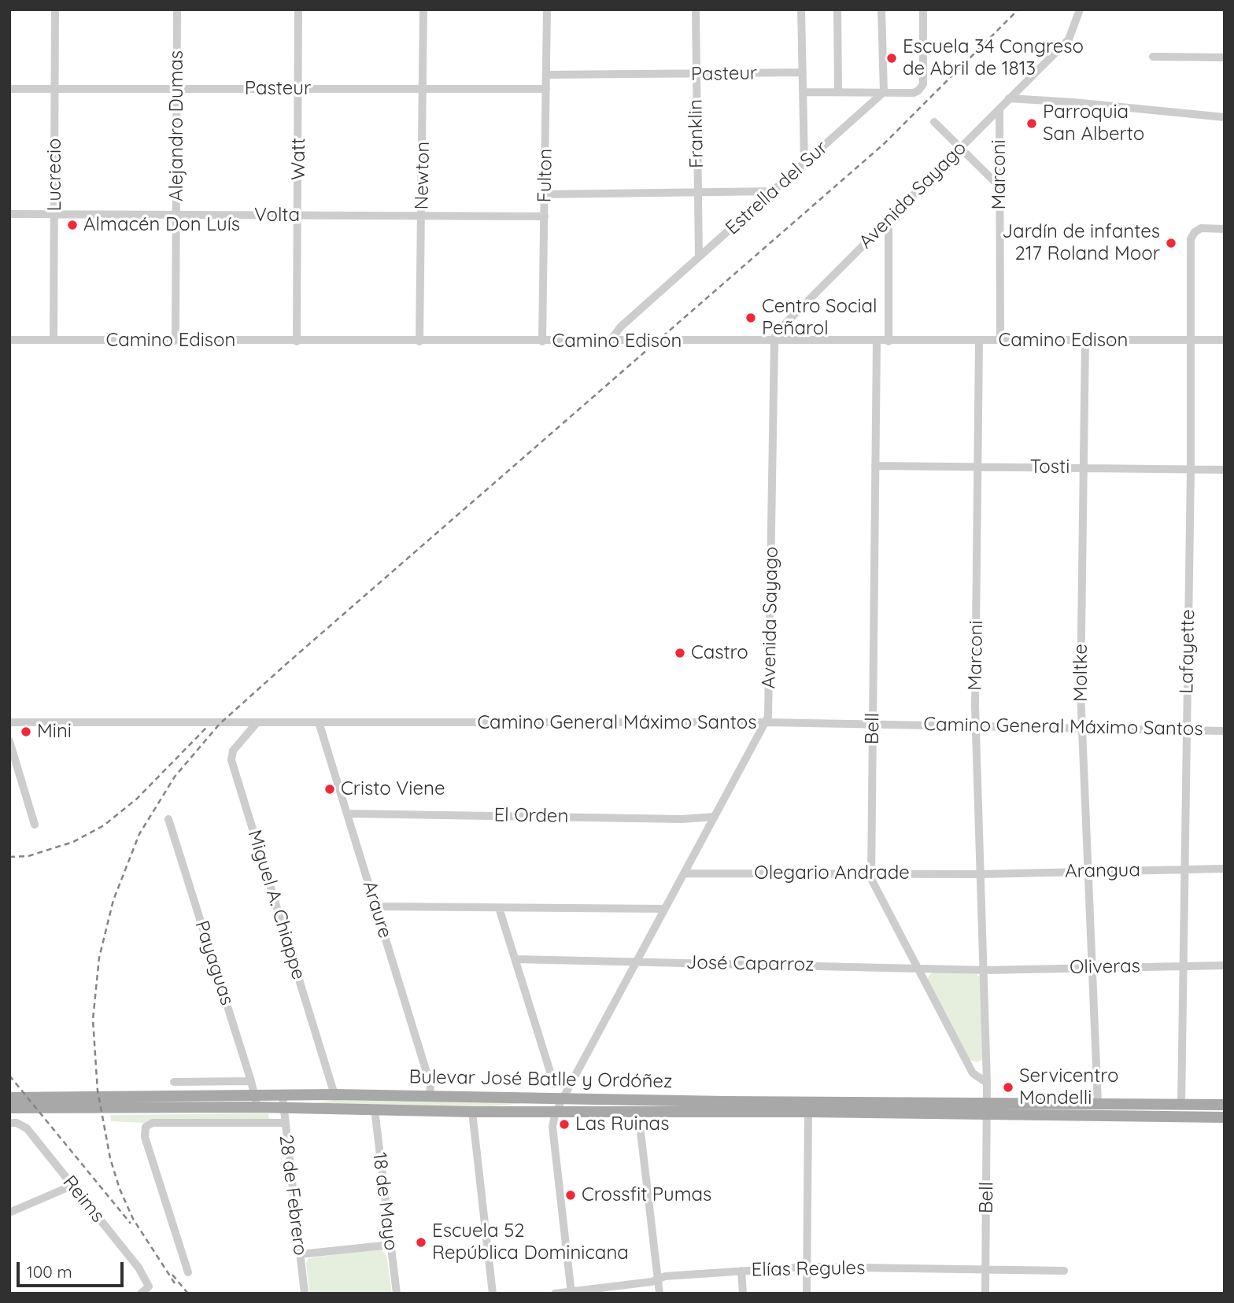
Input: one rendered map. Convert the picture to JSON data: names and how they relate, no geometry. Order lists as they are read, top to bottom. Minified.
{"streets":{"main road":["Bulevar José Batlle y Ordóñez"],"street":["Pasteur","Alejandro Dumas","Franklin","Watt","Lucrecio","Marconi","Newton","Fulton","Estrella del Sur","Avenida Sayago","Volta","Camino Edison","Tosti","Lafayette","Moltke","Camino General Máximo Santos","Bell","El Orden","Arangua","Olegario Andrade","Miguel A. Chiappe","Araure","Payaguas","José Caparroz","Oliveras","28 de Febrero","Reims","18 de Mayo","Elías Regules"]},"crossings":[["Pasteur","Alejandro Dumas"],["Pasteur","Franklin"],["Pasteur","Watt"],["Pasteur","Lucrecio"],["Pasteur","Newton"],["Pasteur","Fulton"],["Alejandro Dumas","Volta"],["Alejandro Dumas","Camino Edison"],["Franklin","Estrella del Sur"],["Watt","Volta"],["Watt","Camino Edison"],["Lucrecio","Volta"],["Lucrecio","Camino Edison"],["Marconi","Avenida Sayago"],["Marconi","Camino Edison"],["Marconi","Tosti"],["Marconi","Camino General Máximo Santos"],["Marconi","Bell"],["Marconi","Arangua"],["Marconi","Olegario Andrade"],["Marconi","José Caparroz"],["Marconi","Oliveras"],["Marconi","Bulevar José Batlle y Ordóñez"],["Newton","Volta"],["Newton","Camino Edison"],["Fulton","Volta"],["Fulton","Camino Edison"],["Estrella del Sur","Camino Edison"],["Avenida Sayago","Camino Edison"],["Avenida Sayago","Camino General Máximo Santos"],["Avenida Sayago","El Orden"],["Avenida Sayago","Olegario Andrade"],["Avenida Sayago","José Caparroz"],["Avenida Sayago","Bulevar José Batlle y Ordóñez"],["Avenida Sayago","Elías Regules"],["Camino Edison","Lafayette"],["Camino Edison","Moltke"],["Camino Edison","Bell"],["Tosti","Lafayette"],["Tosti","Moltke"],["Tosti","Bell"],["Lafayette","Camino General Máximo Santos"],["Lafayette","Arangua"],["Lafayette","Oliveras"],["Lafayette","Bulevar José Batlle y Ordóñez"],["Moltke","Camino General Máximo Santos"],["Moltke","Arangua"],["Moltke","Oliveras"],["Moltke","Bulevar José Batlle y Ordóñez"],["Camino General Máximo Santos","Bell"],["Camino General Máximo Santos","Miguel A. Chiappe"],["Camino General Máximo Santos","Araure"],["Bell","Olegario Andrade"],["Bell","José Caparroz"],["Bell","Bulevar José Batlle y Ordóñez"],["Bell","Elías Regules"],["El Orden","Araure"],["Arangua","Olegario Andrade"],["Miguel A. Chiappe","Bulevar José Batlle y Ordóñez"],["Araure","Bulevar José Batlle y Ordóñez"],["Payaguas","Bulevar José Batlle y Ordóñez"],["José Caparroz","Oliveras"],["Bulevar José Batlle y Ordóñez","28 de Febrero"],["Bulevar José Batlle y Ordóñez","18 de Mayo"]],"places":["Escuela 34 Congreso de Abril de 1813","Parroquia San Alberto","Almacén Don Luís","Jardín de infantes 217 Roland Moor","Centro Social Peñarol","Castro","Mini","Cristo Viene","Servicentro Mondelli","Las Ruinas","Crossfit Pumas","Escuela 52 República Dominicana"],"scale_bar":"100 m"}
